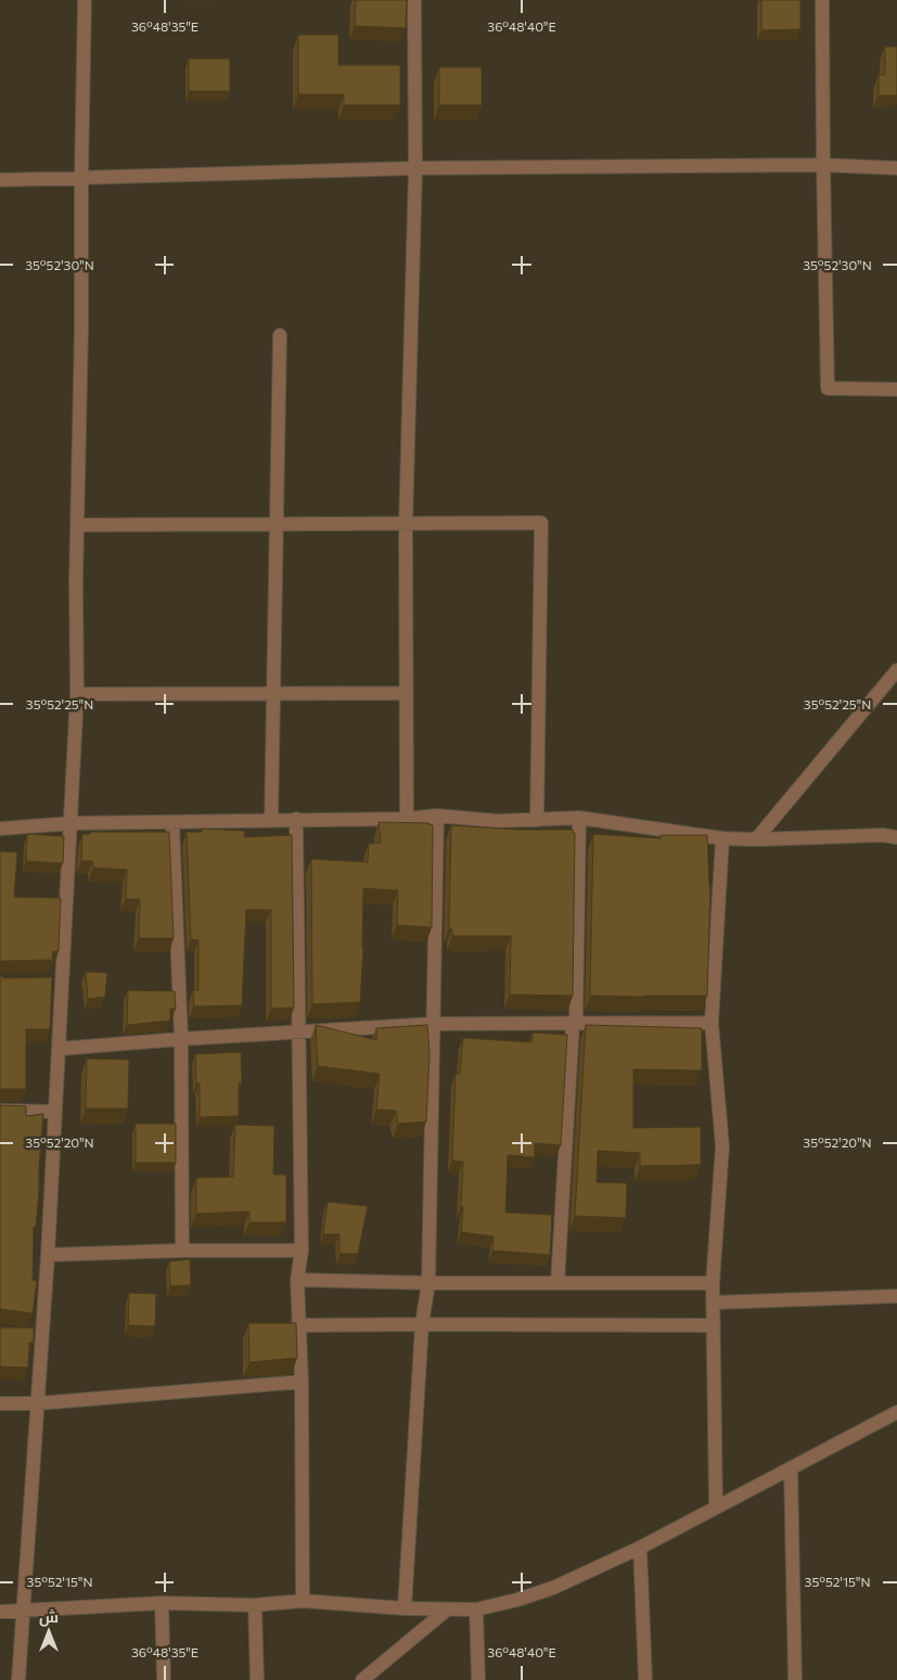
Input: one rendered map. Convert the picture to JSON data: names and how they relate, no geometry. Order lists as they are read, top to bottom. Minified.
{"north":"top","coordinates":["36°48'35\"E","36°48'40\"E","35°52'30\"N","35°52'25\"N","35°52'20\"N","35°52'15\"N"]}
